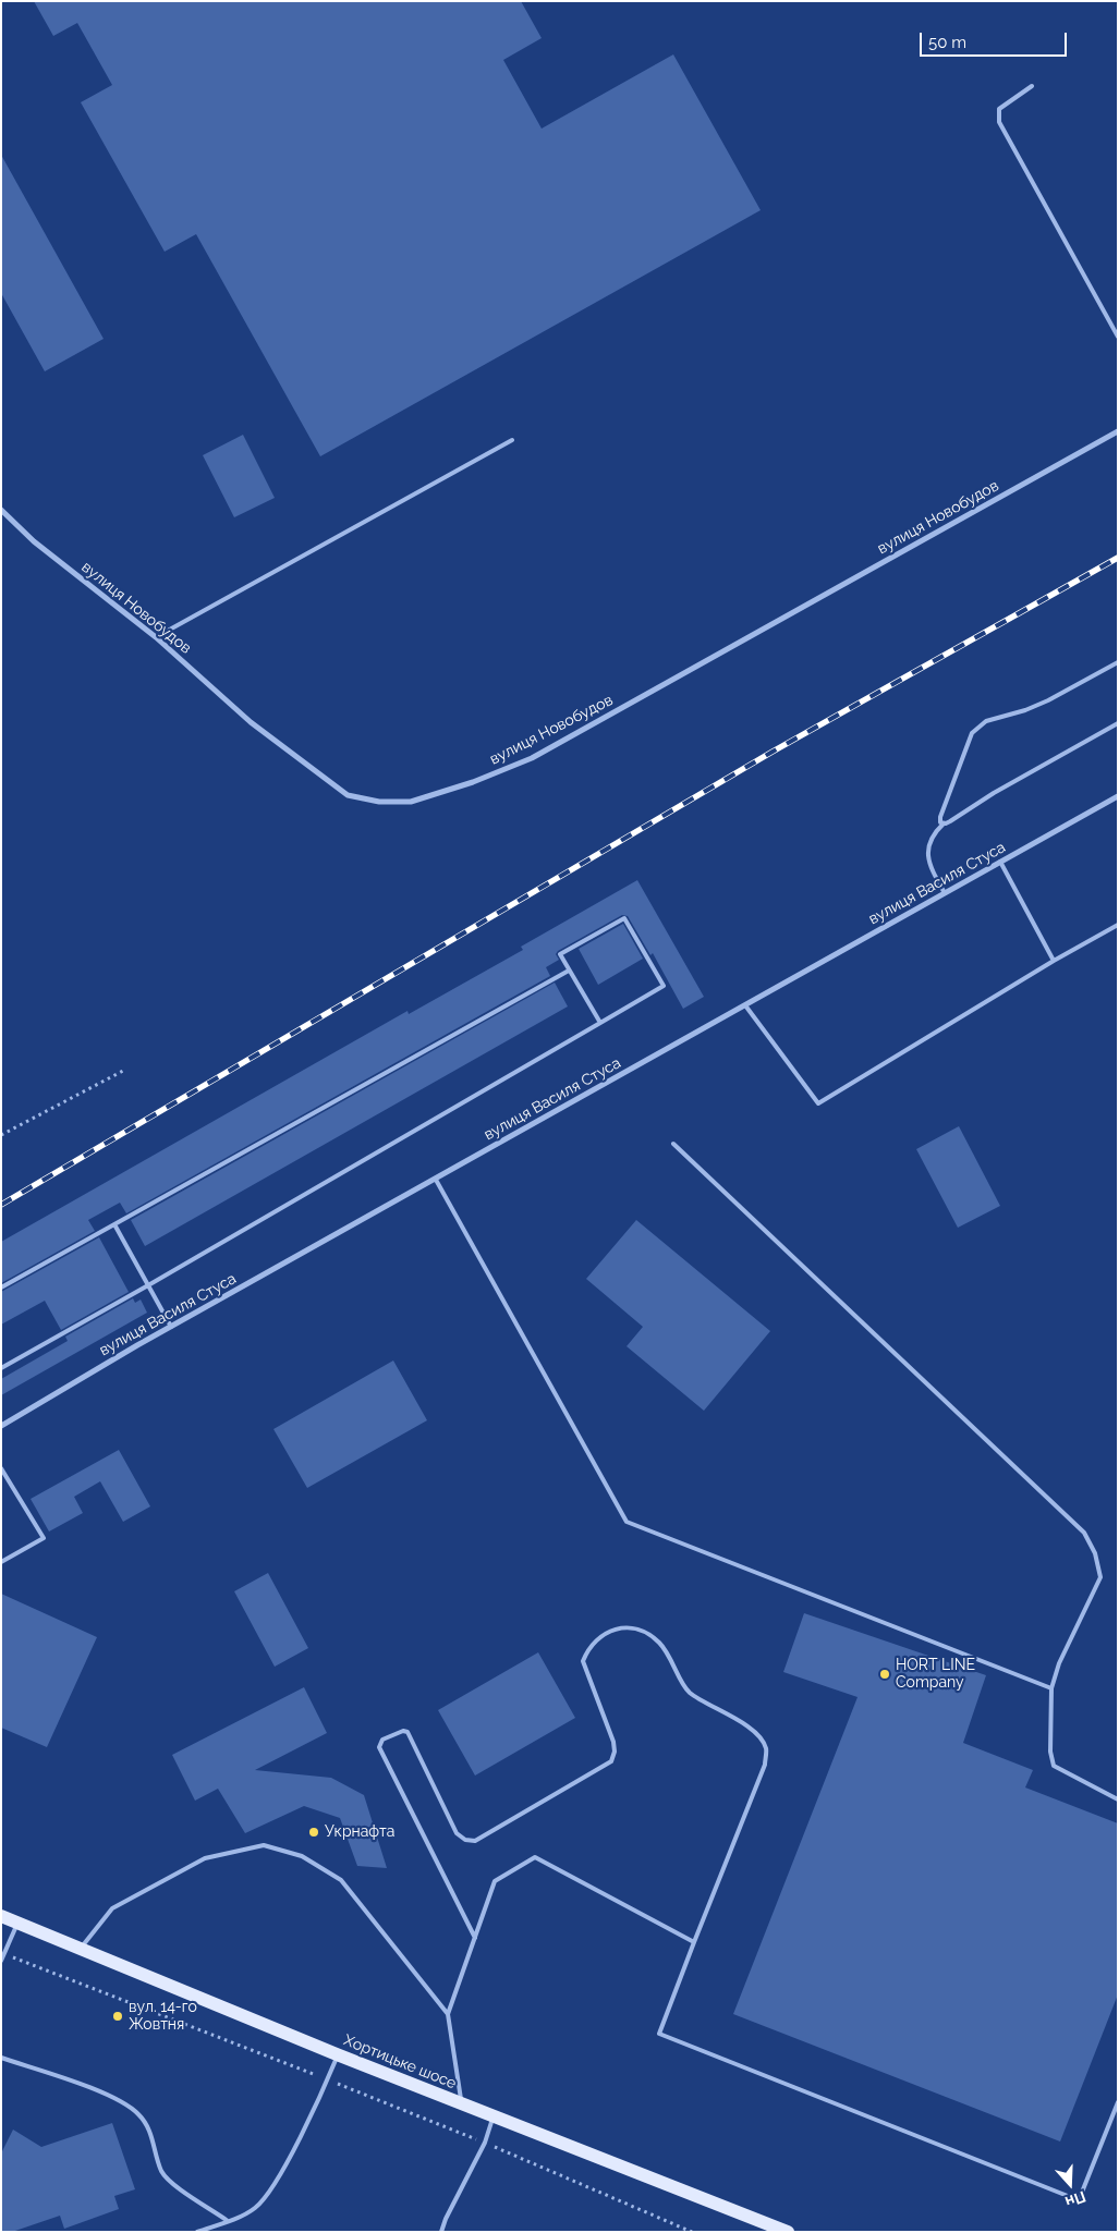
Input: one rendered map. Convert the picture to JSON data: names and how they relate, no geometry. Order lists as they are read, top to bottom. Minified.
{"streets":{"main road":["Хортицьке шосе"],"street":["вулиця Новобудов","вулиця Василя Стуса"]},"places":["HORT LINE Company","Укрнафта","вул. 14-го Жовтня"],"scale_bar":"50 m","north":"bottom"}
